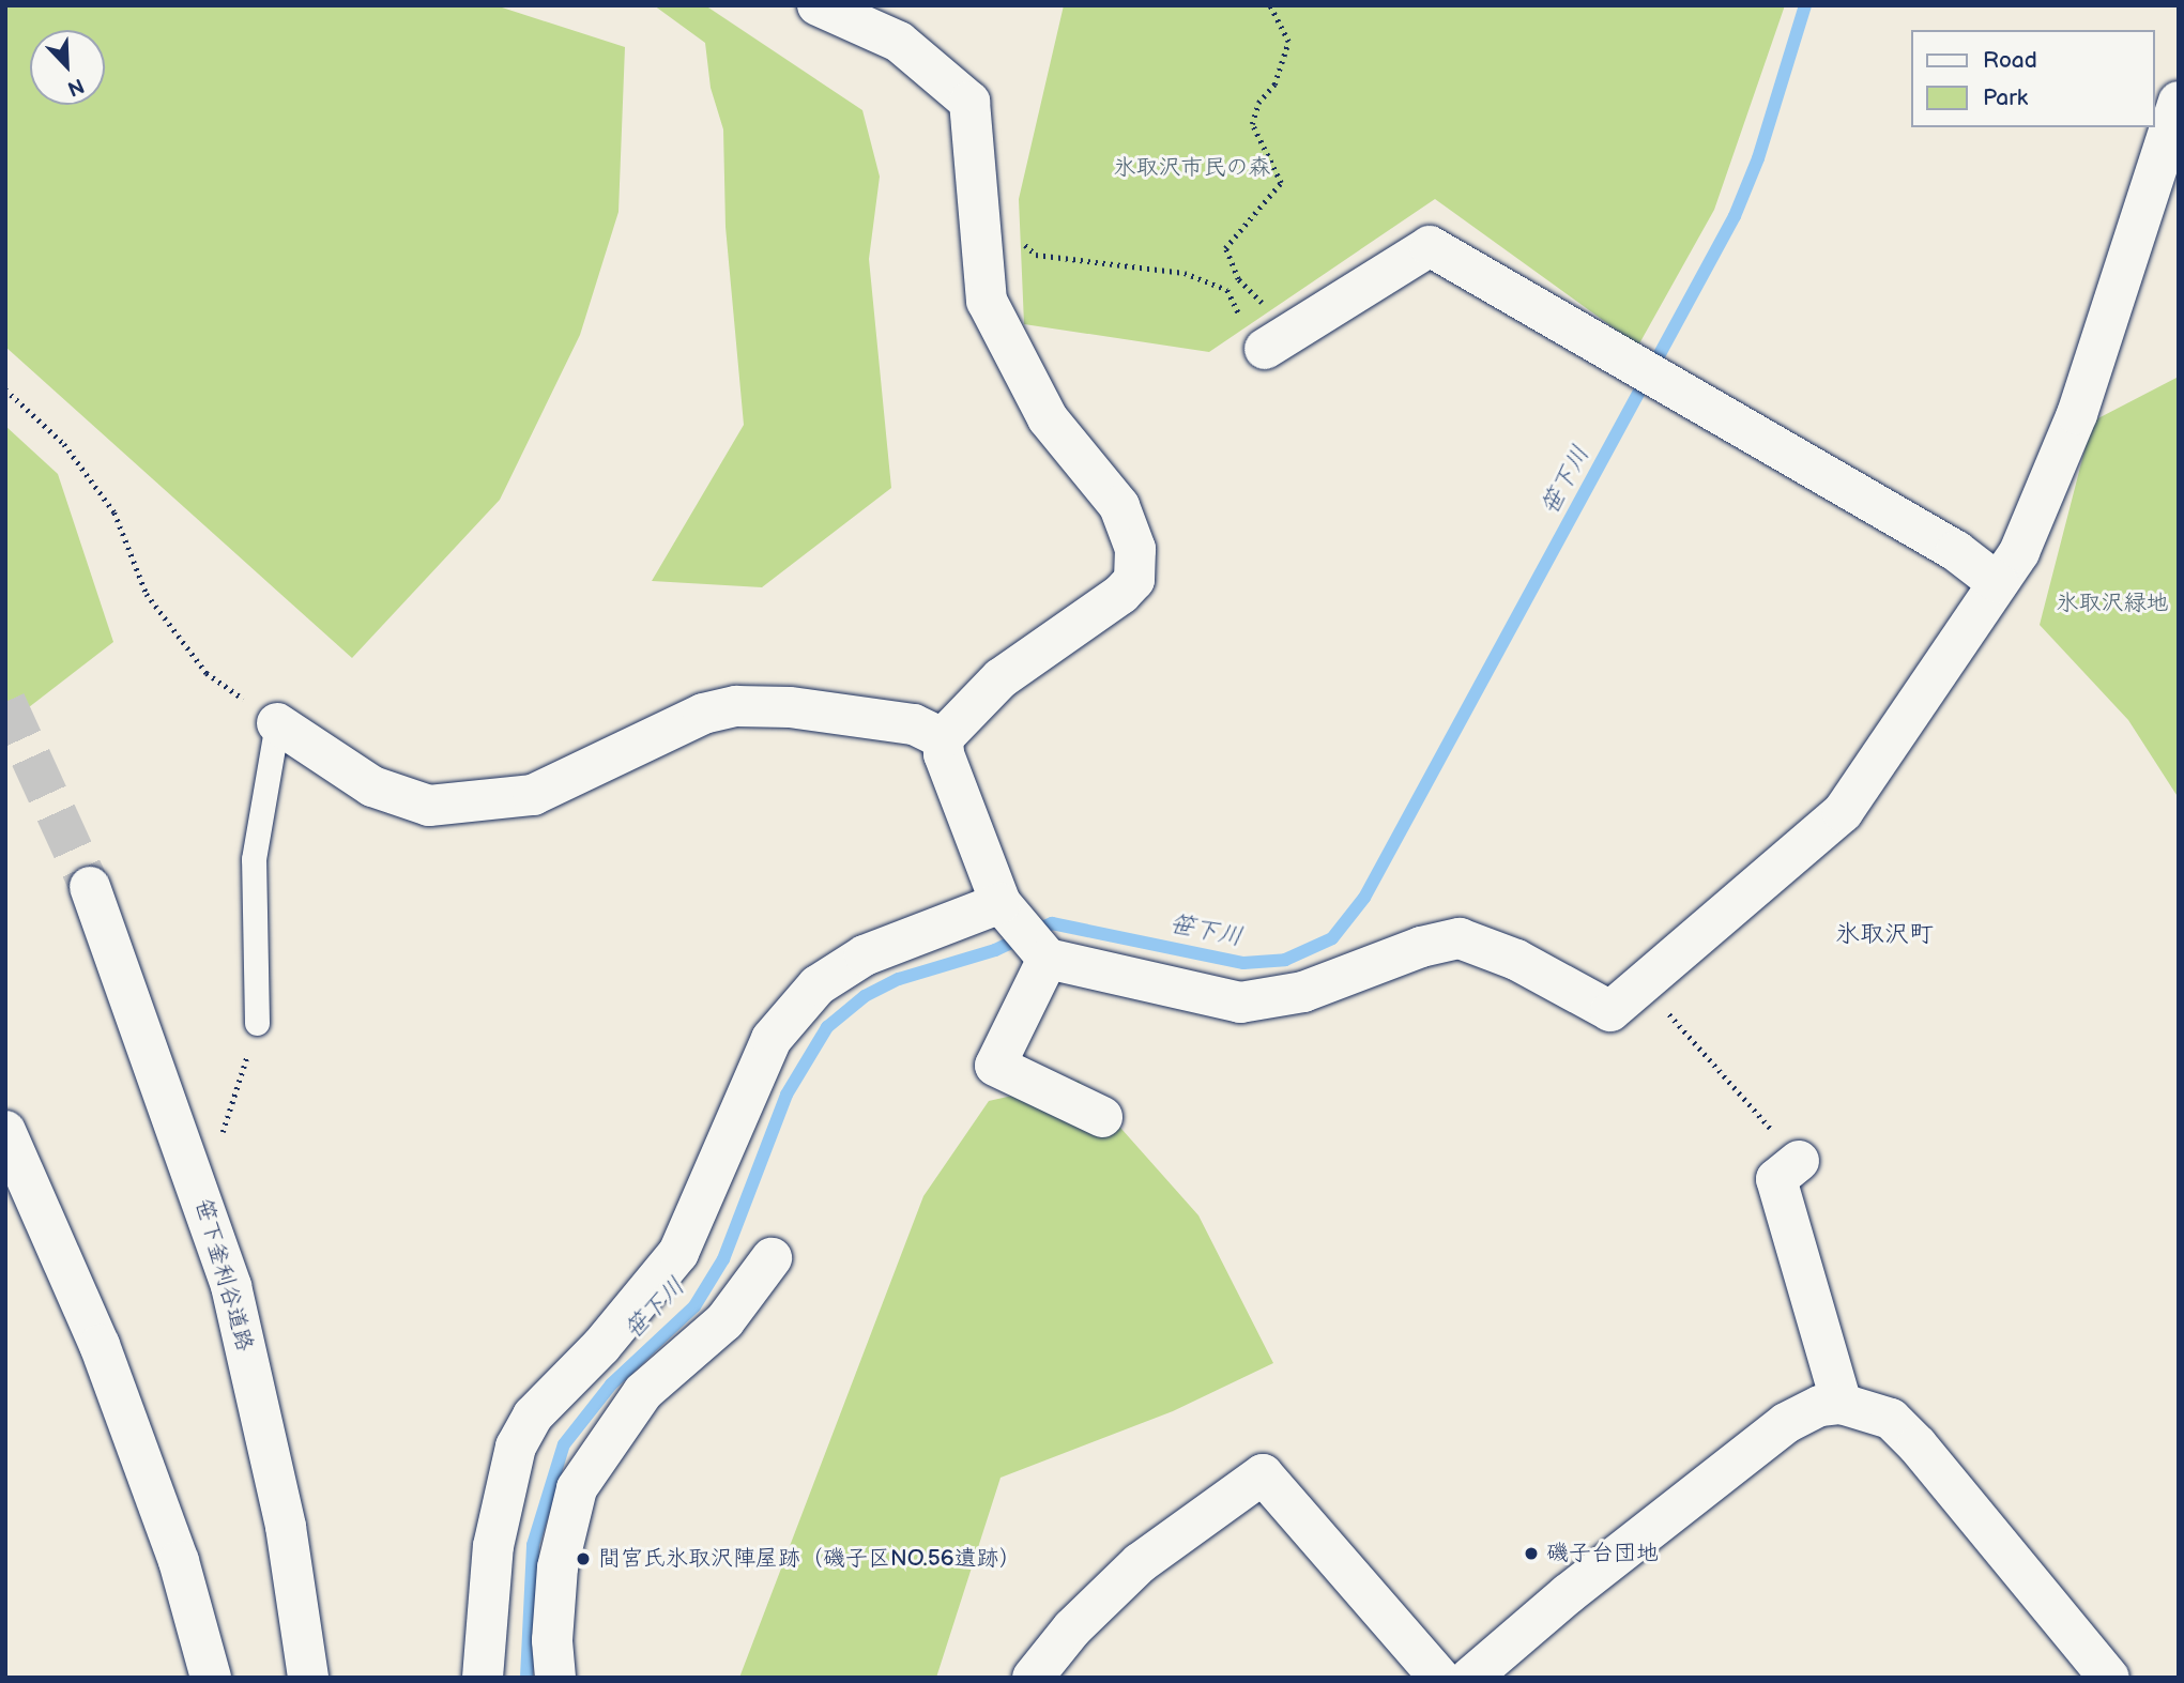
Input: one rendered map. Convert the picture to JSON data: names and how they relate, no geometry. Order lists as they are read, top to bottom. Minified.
{"streets":{"street":["笹下釜利谷道路"]},"districts":["氷取沢町"],"water":["笹下川"],"parks":["氷取沢市民の森","氷取沢緑地"],"places":["磯子台団地","間宮氏氷取沢陣屋跡（磯子区NO.56遺跡）"],"legend":["Road","Park"],"north":"bottom right"}
